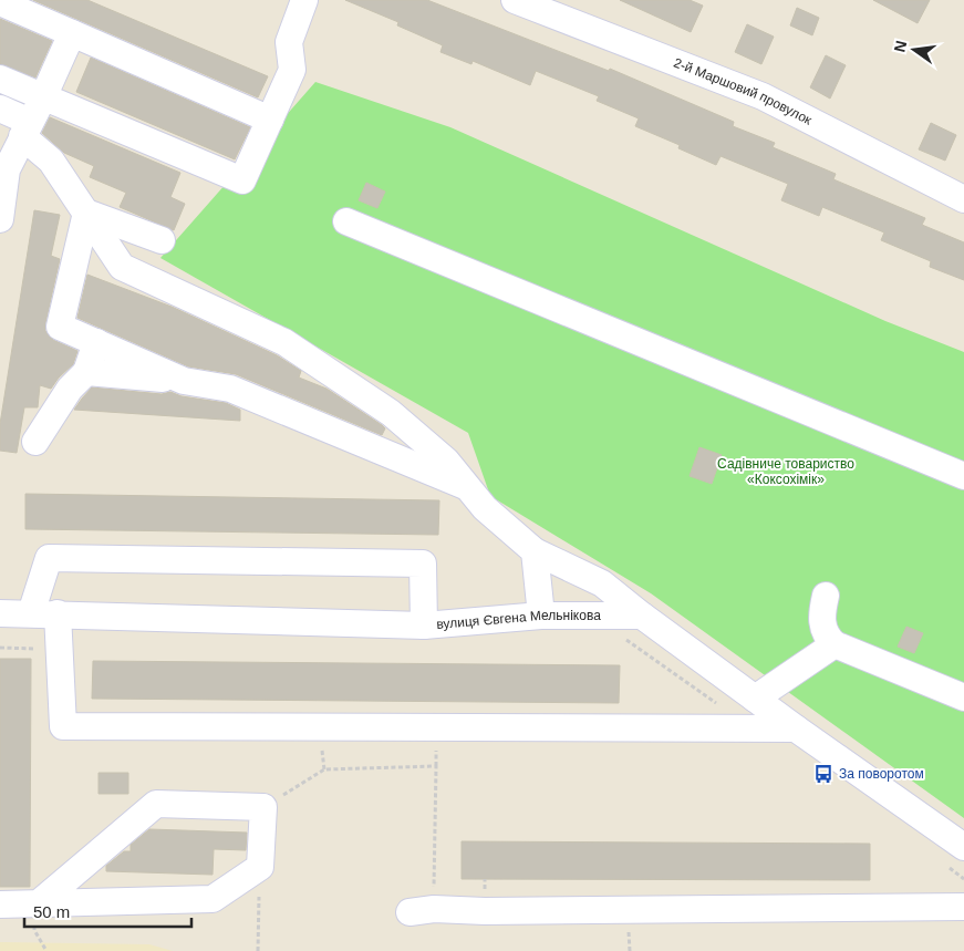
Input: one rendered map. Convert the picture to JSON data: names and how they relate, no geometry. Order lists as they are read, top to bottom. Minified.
{"streets":{"street":["2-й Маршовий провулок","вулиця Євгена Мельнікова"]},"parks":["Садівниче товариство «Коксохімік»"],"places":{"bus stop":["За поворотом"]},"scale_bar":"50 m","north":"left"}
